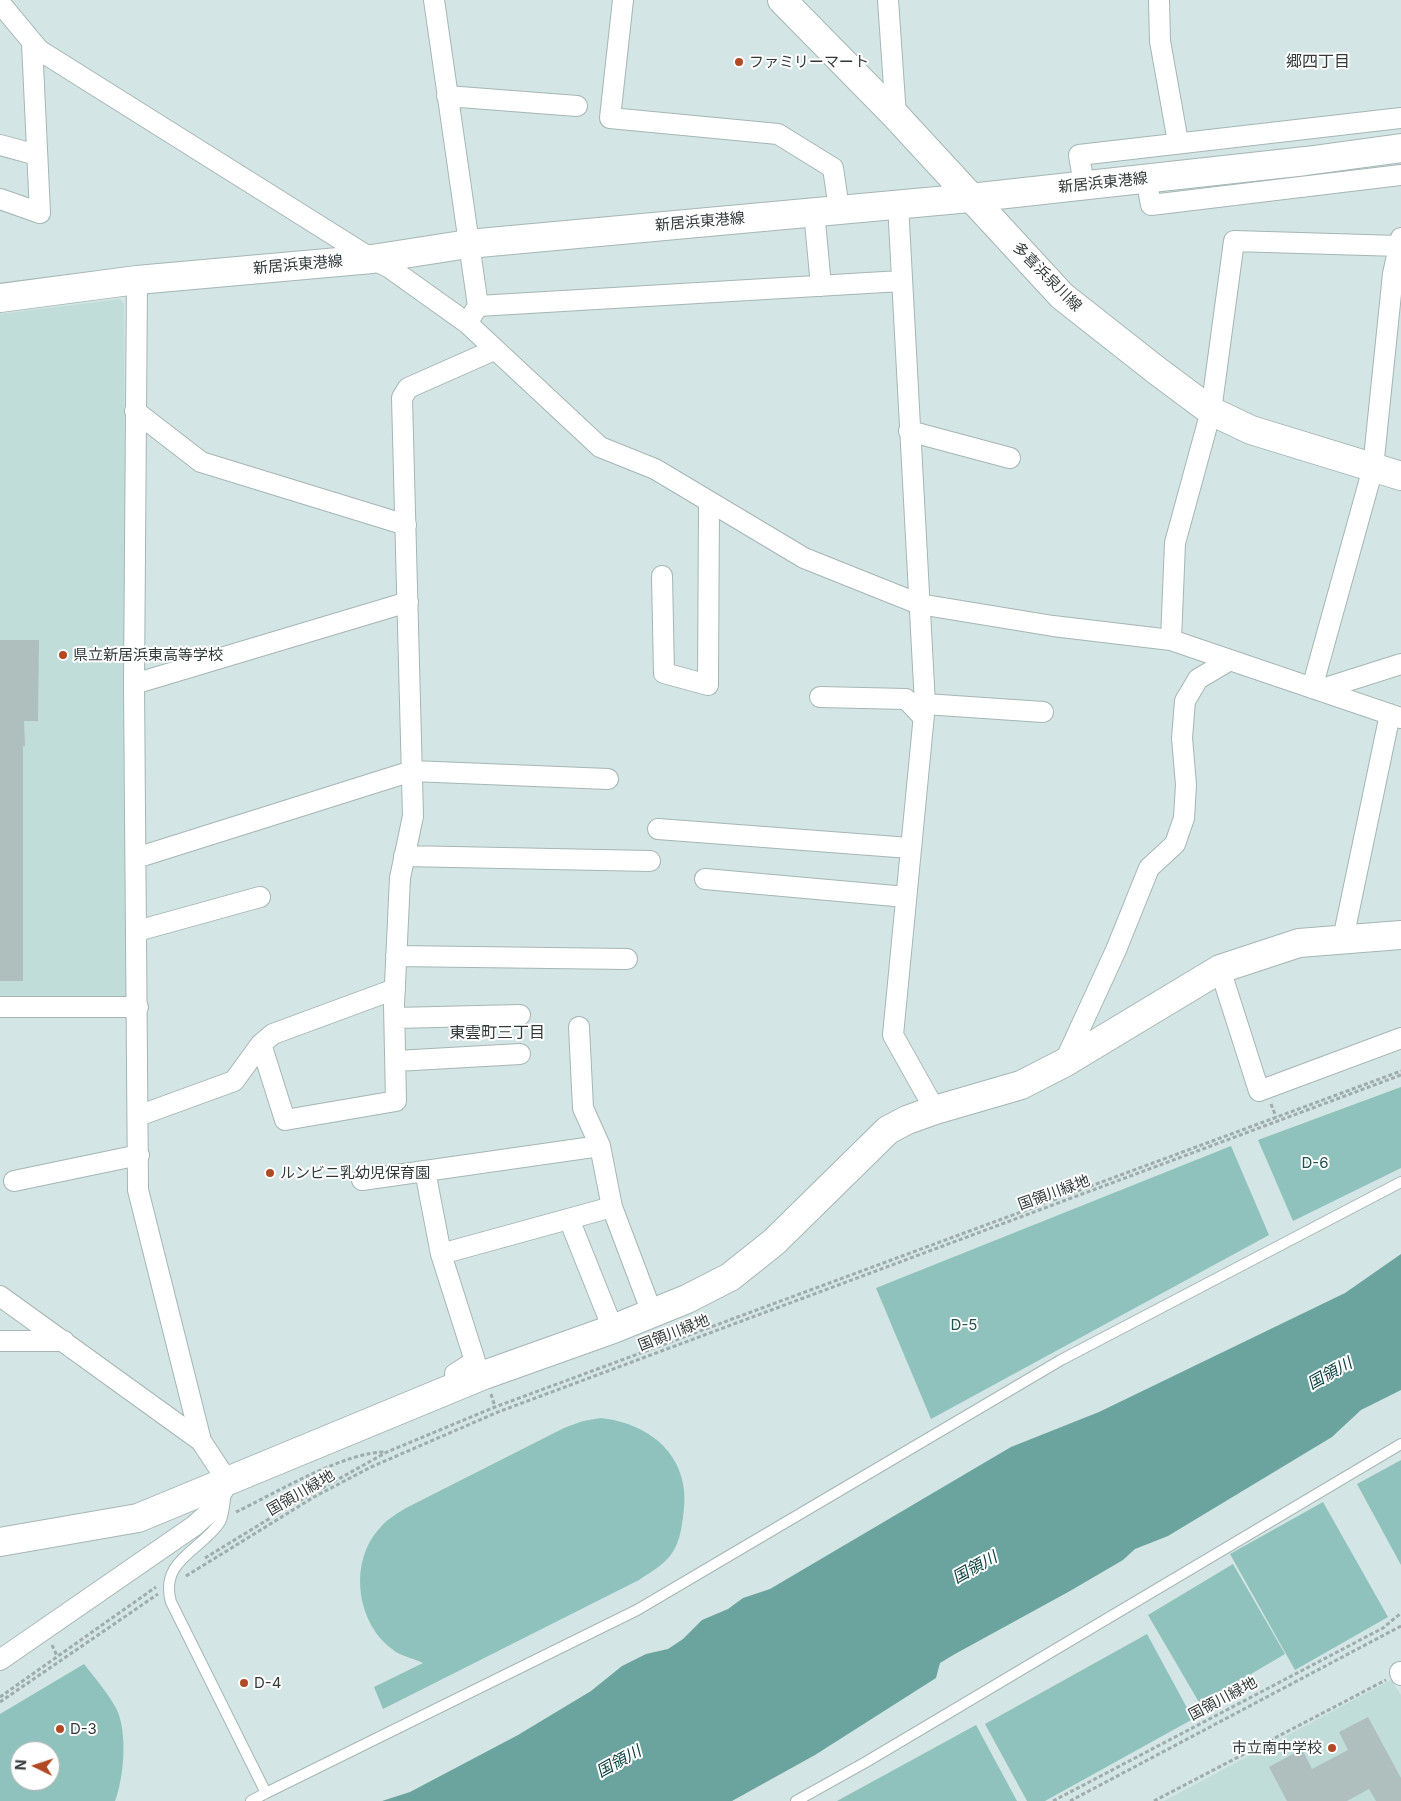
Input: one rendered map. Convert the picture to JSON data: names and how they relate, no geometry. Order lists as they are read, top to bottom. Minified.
{"streets":{"main road":["新居浜東港線","多喜浜泉川線"],"path":["国領川緑地"]},"crossings":[["新居浜東港線","多喜浜泉川線"]],"districts":["郷四丁目","東雲町三丁目"],"water":["国領川"],"parks":["D-6","D-5"],"places":["ファミリーマート","県立新居浜東高等学校","ルンビニ乳幼児保育園","D-4","D-3","市立南中学校"],"north":"left"}
